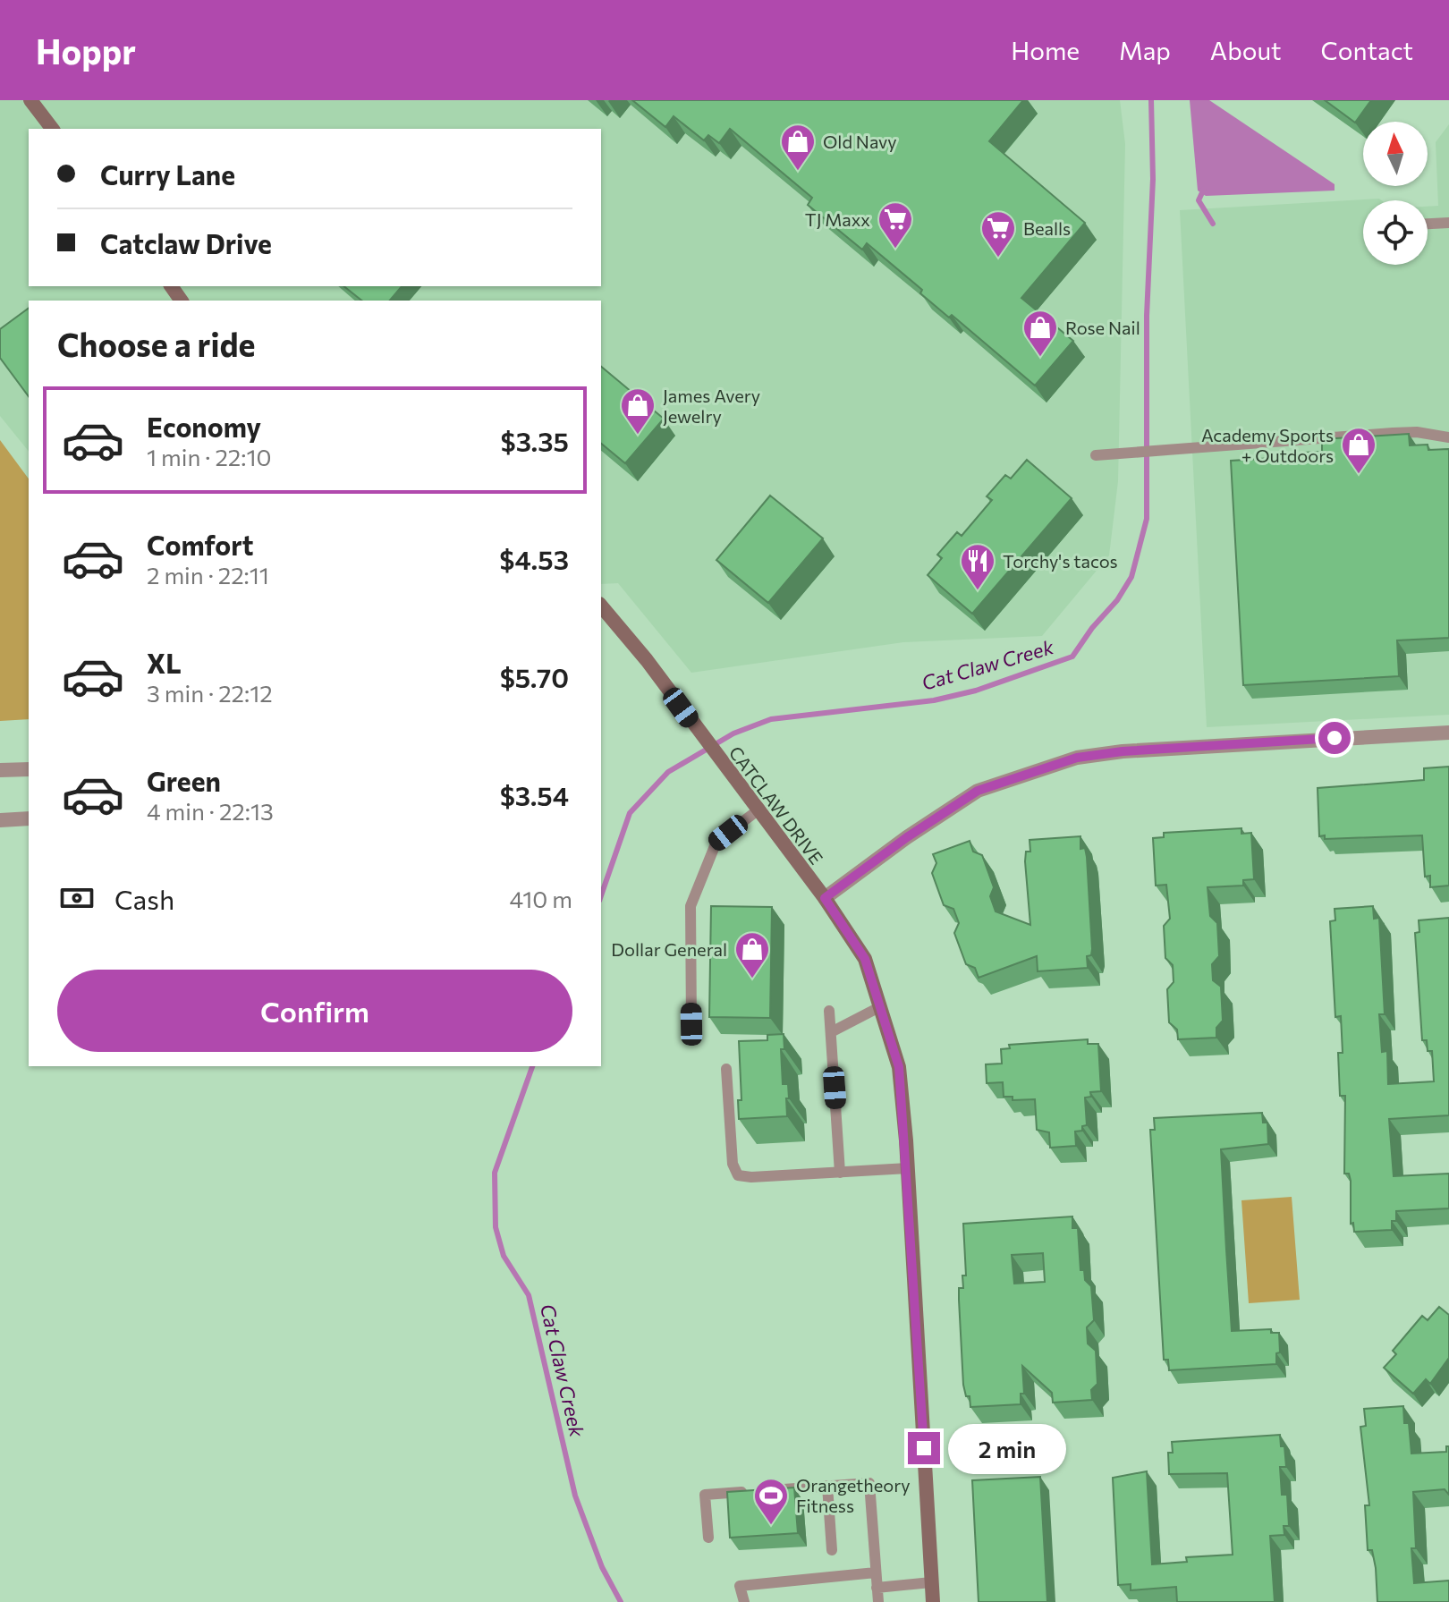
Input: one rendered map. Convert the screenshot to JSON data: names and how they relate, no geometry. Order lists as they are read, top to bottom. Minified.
{"streets":{"street":["CATCLAW DRIVE"]},"water":["Cat Claw Creek"],"places":{"shop":["Old Navy","Rose Nail","James Avery Jewelry","Academy Sports + Outdoors","Dollar General"],"supermarket":["TJ Maxx","Bealls"],"restaurant":["Torchy's tacos"],"sports":["Orangetheory Fitness"]},"north":"top","page":{"header":"Hoppr","nav":["Home","Map","About","Contact"],"banner":["Curry Lane","Catclaw Drive"],"heading":"Choose a ride","list":[{"name":"Economy","note":"1 min · 22:10","value":"$3.35"},{"name":"Comfort","note":"2 min · 22:11","value":"$4.53"},{"name":"XL","note":"3 min · 22:12","value":"$5.70"},{"name":"Green","note":"4 min · 22:13","value":"$3.54"}],"pay":["Cash","410 m"],"buttons":"Confirm","bubble":"2 min"}}
